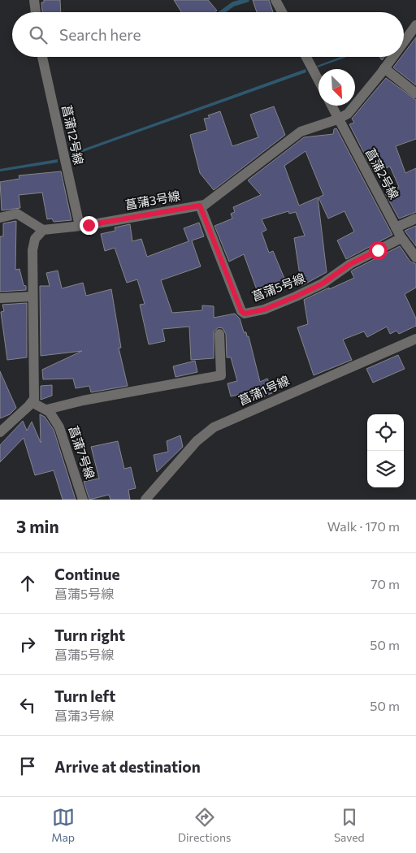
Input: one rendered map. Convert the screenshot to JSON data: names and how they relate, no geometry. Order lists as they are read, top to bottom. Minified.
{"streets":{"street":["菖蒲12号線","菖蒲2号線","菖蒲3号線","菖蒲5号線","菖蒲1号線","菖蒲7号線"]},"crossings":[["菖蒲12号線","菖蒲3号線"],["菖蒲2号線","菖蒲3号線"],["菖蒲2号線","菖蒲5号線"],["菖蒲3号線","菖蒲5号線"]],"north":"bottom right","page":{"search":"Search here","heading":["3 min","Walk · 170 m"],"list":[["Continue","菖蒲5号線","70 m"],["Turn right","菖蒲5号線","50 m"],["Turn left","菖蒲3号線","50 m"],"Arrive at destination"],"nav":["Map","Directions","Saved"]}}
